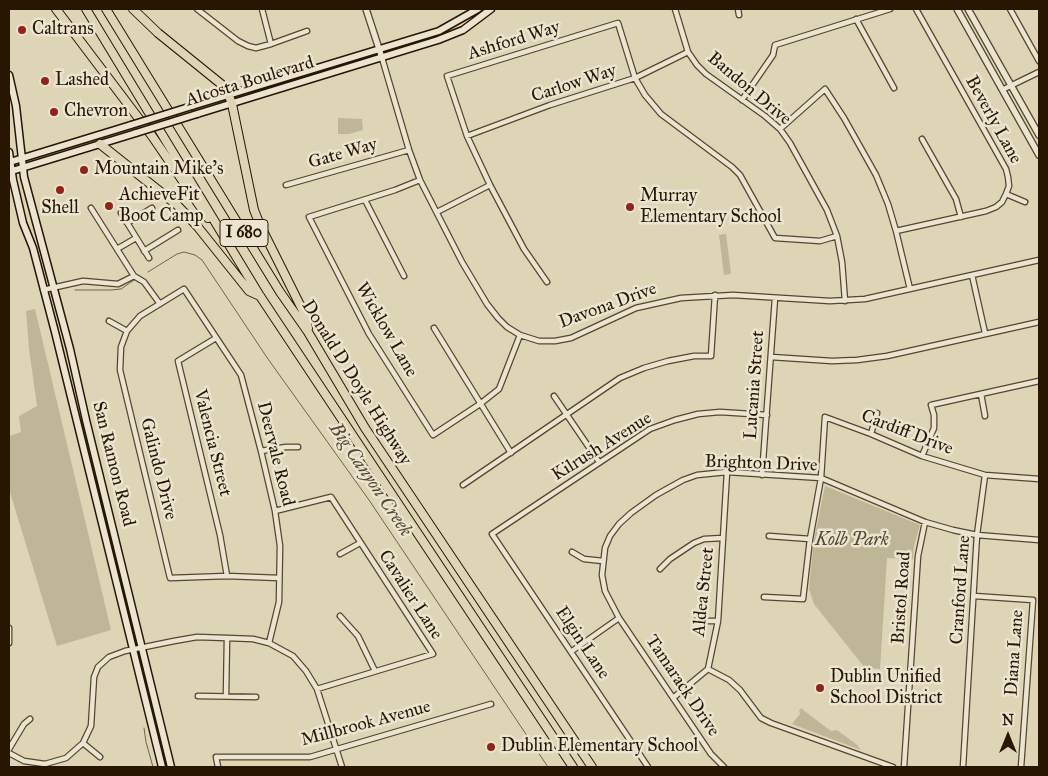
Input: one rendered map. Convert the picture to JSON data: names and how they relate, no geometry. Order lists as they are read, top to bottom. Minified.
{"streets":{"highway":["I 680","Donald D Doyle Highway"],"main road":["Alcosta Boulevard","San Ramon Road"],"street":["Ashford Way","Carlow Way","Bandon Drive","Beverly Lane","Gate Way","Davona Drive","Wicklow Lane","Lucania Street","Cardiff Drive","Valencia Street","Kilrush Avenue","Deervale Road","Brighton Drive","Galindo Drive","Cranford Lane","Aldea Street","Cavalier Lane","Bristol Road","Elgin Lane","Diana Lane","Tamarack Drive","Millbrook Avenue"]},"crossings":[["Ashford Way","Carlow Way"],["Alcosta Boulevard","Davona Drive"],["Alcosta Boulevard","San Ramon Road"],["Carlow Way","Bandon Drive"],["Bandon Drive","Davona Drive"],["Gate Way","Davona Drive"],["Davona Drive","Wicklow Lane"],["Davona Drive","Lucania Street"],["Lucania Street","Kilrush Avenue"],["Lucania Street","Brighton Drive"],["Cardiff Drive","Brighton Drive"],["Cardiff Drive","Cranford Lane"],["Valencia Street","Deervale Road"],["Valencia Street","Galindo Drive"],["Kilrush Avenue","Elgin Lane"],["Deervale Road","Galindo Drive"],["Deervale Road","Cavalier Lane"],["Brighton Drive","Cranford Lane"],["Brighton Drive","Aldea Street"],["Brighton Drive","Bristol Road"],["Brighton Drive","Tamarack Drive"],["Cranford Lane","Diana Lane"]],"water":["Big Canyon Creek"],"parks":["Kolb Park"],"places":["Caltrans","Lashed","Chevron","Mountain Mike's","Shell","AchieveFit Boot Camp","Murray Elementary School","Dublin Unified School District","Dublin Elementary School"],"north":"top"}
